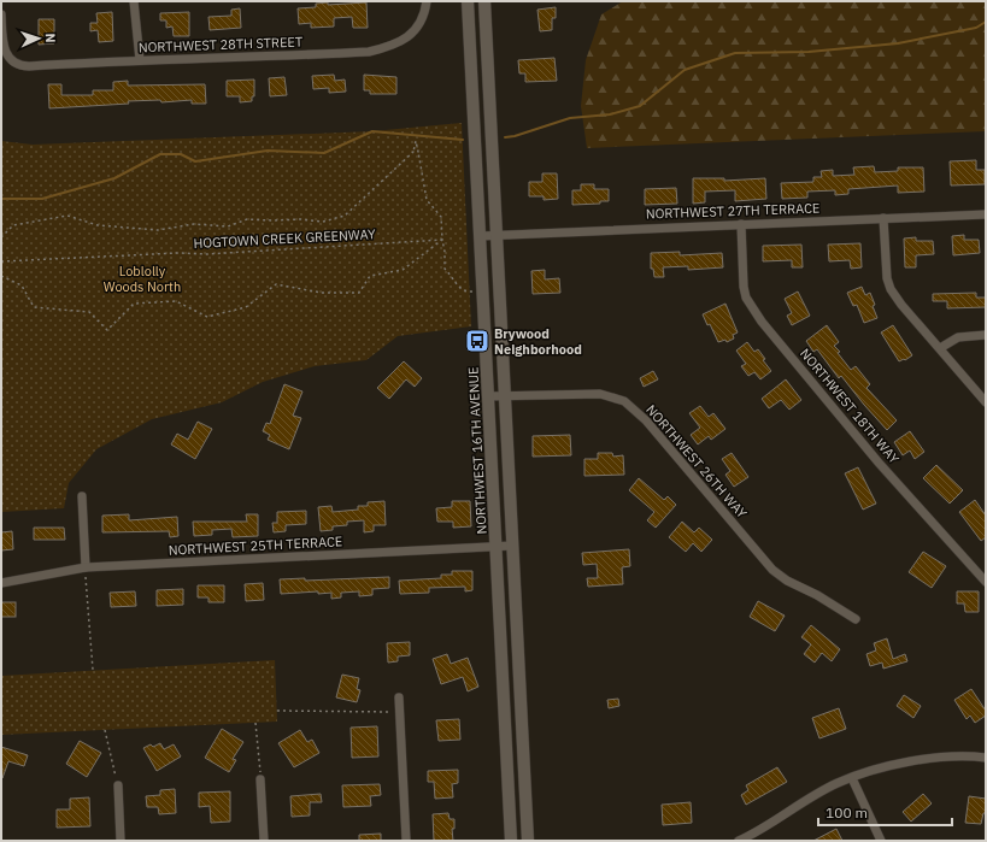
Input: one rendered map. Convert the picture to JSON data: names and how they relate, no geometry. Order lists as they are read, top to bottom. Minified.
{"streets":{"main road":["NORTHWEST 16TH AVENUE"],"street":["NORTHWEST 28TH STREET","NORTHWEST 27TH TERRACE","NORTHWEST 18TH WAY","NORTHWEST 26TH WAY","NORTHWEST 25TH TERRACE"],"path":["HOGTOWN CREEK GREENWAY"]},"crossings":[["NORTHWEST 27TH TERRACE","NORTHWEST 18TH WAY"],["NORTHWEST 27TH TERRACE","NORTHWEST 16TH AVENUE"],["NORTHWEST 16TH AVENUE","NORTHWEST 26TH WAY"],["NORTHWEST 16TH AVENUE","NORTHWEST 25TH TERRACE"]],"parks":["Loblolly Woods North"],"places":{"bus stop":["Brywood Neighborhood"]},"scale_bar":"100 m","north":"right"}
